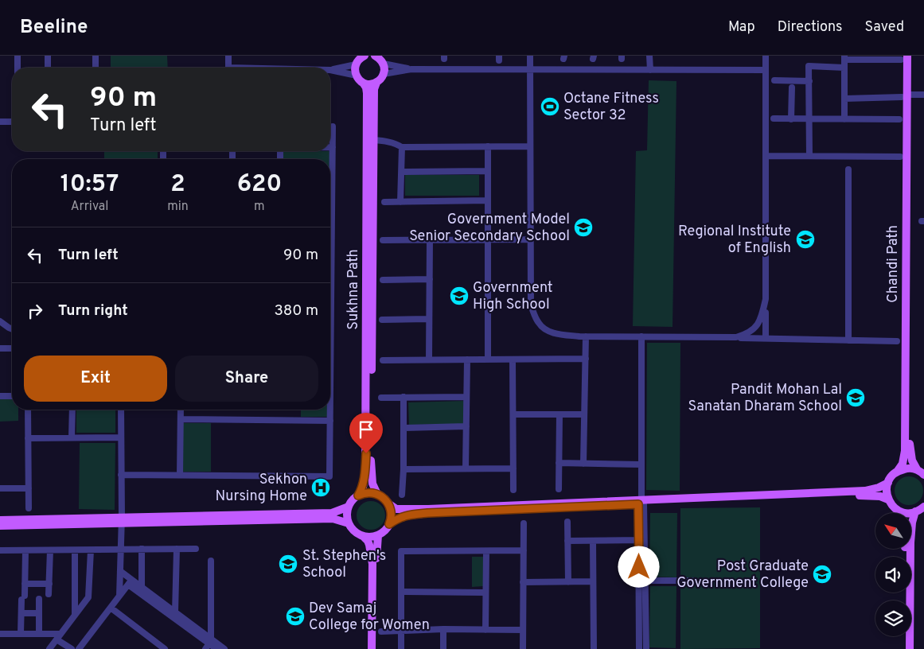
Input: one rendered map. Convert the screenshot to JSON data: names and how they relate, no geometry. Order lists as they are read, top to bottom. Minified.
{"streets":{"main road":["Chandi Path","Sukhna Path"]},"places":{"sports":["Octane Fitness Sector 32"],"school or university":["Government Model Senior Secondary School","Regional Institute of English","Government High School","Pandit Mohan Lal Sanatan Dharam School","St. Stephen's School","Post Graduate Government College","Dev Samaj College for Women"],"hospital":["Sekhon Nursing Home"]},"north":"top left","page":{"header":"Beeline","nav":["Map","Directions","Saved"],"turn":["90 m","Turn left"],"eta":["10:57","Arrival","2","min","620","m"],"list":[{"name":"Turn left","value":"90 m"},{"name":"Turn right","value":"380 m"}],"buttons":["Exit","Share"]}}
